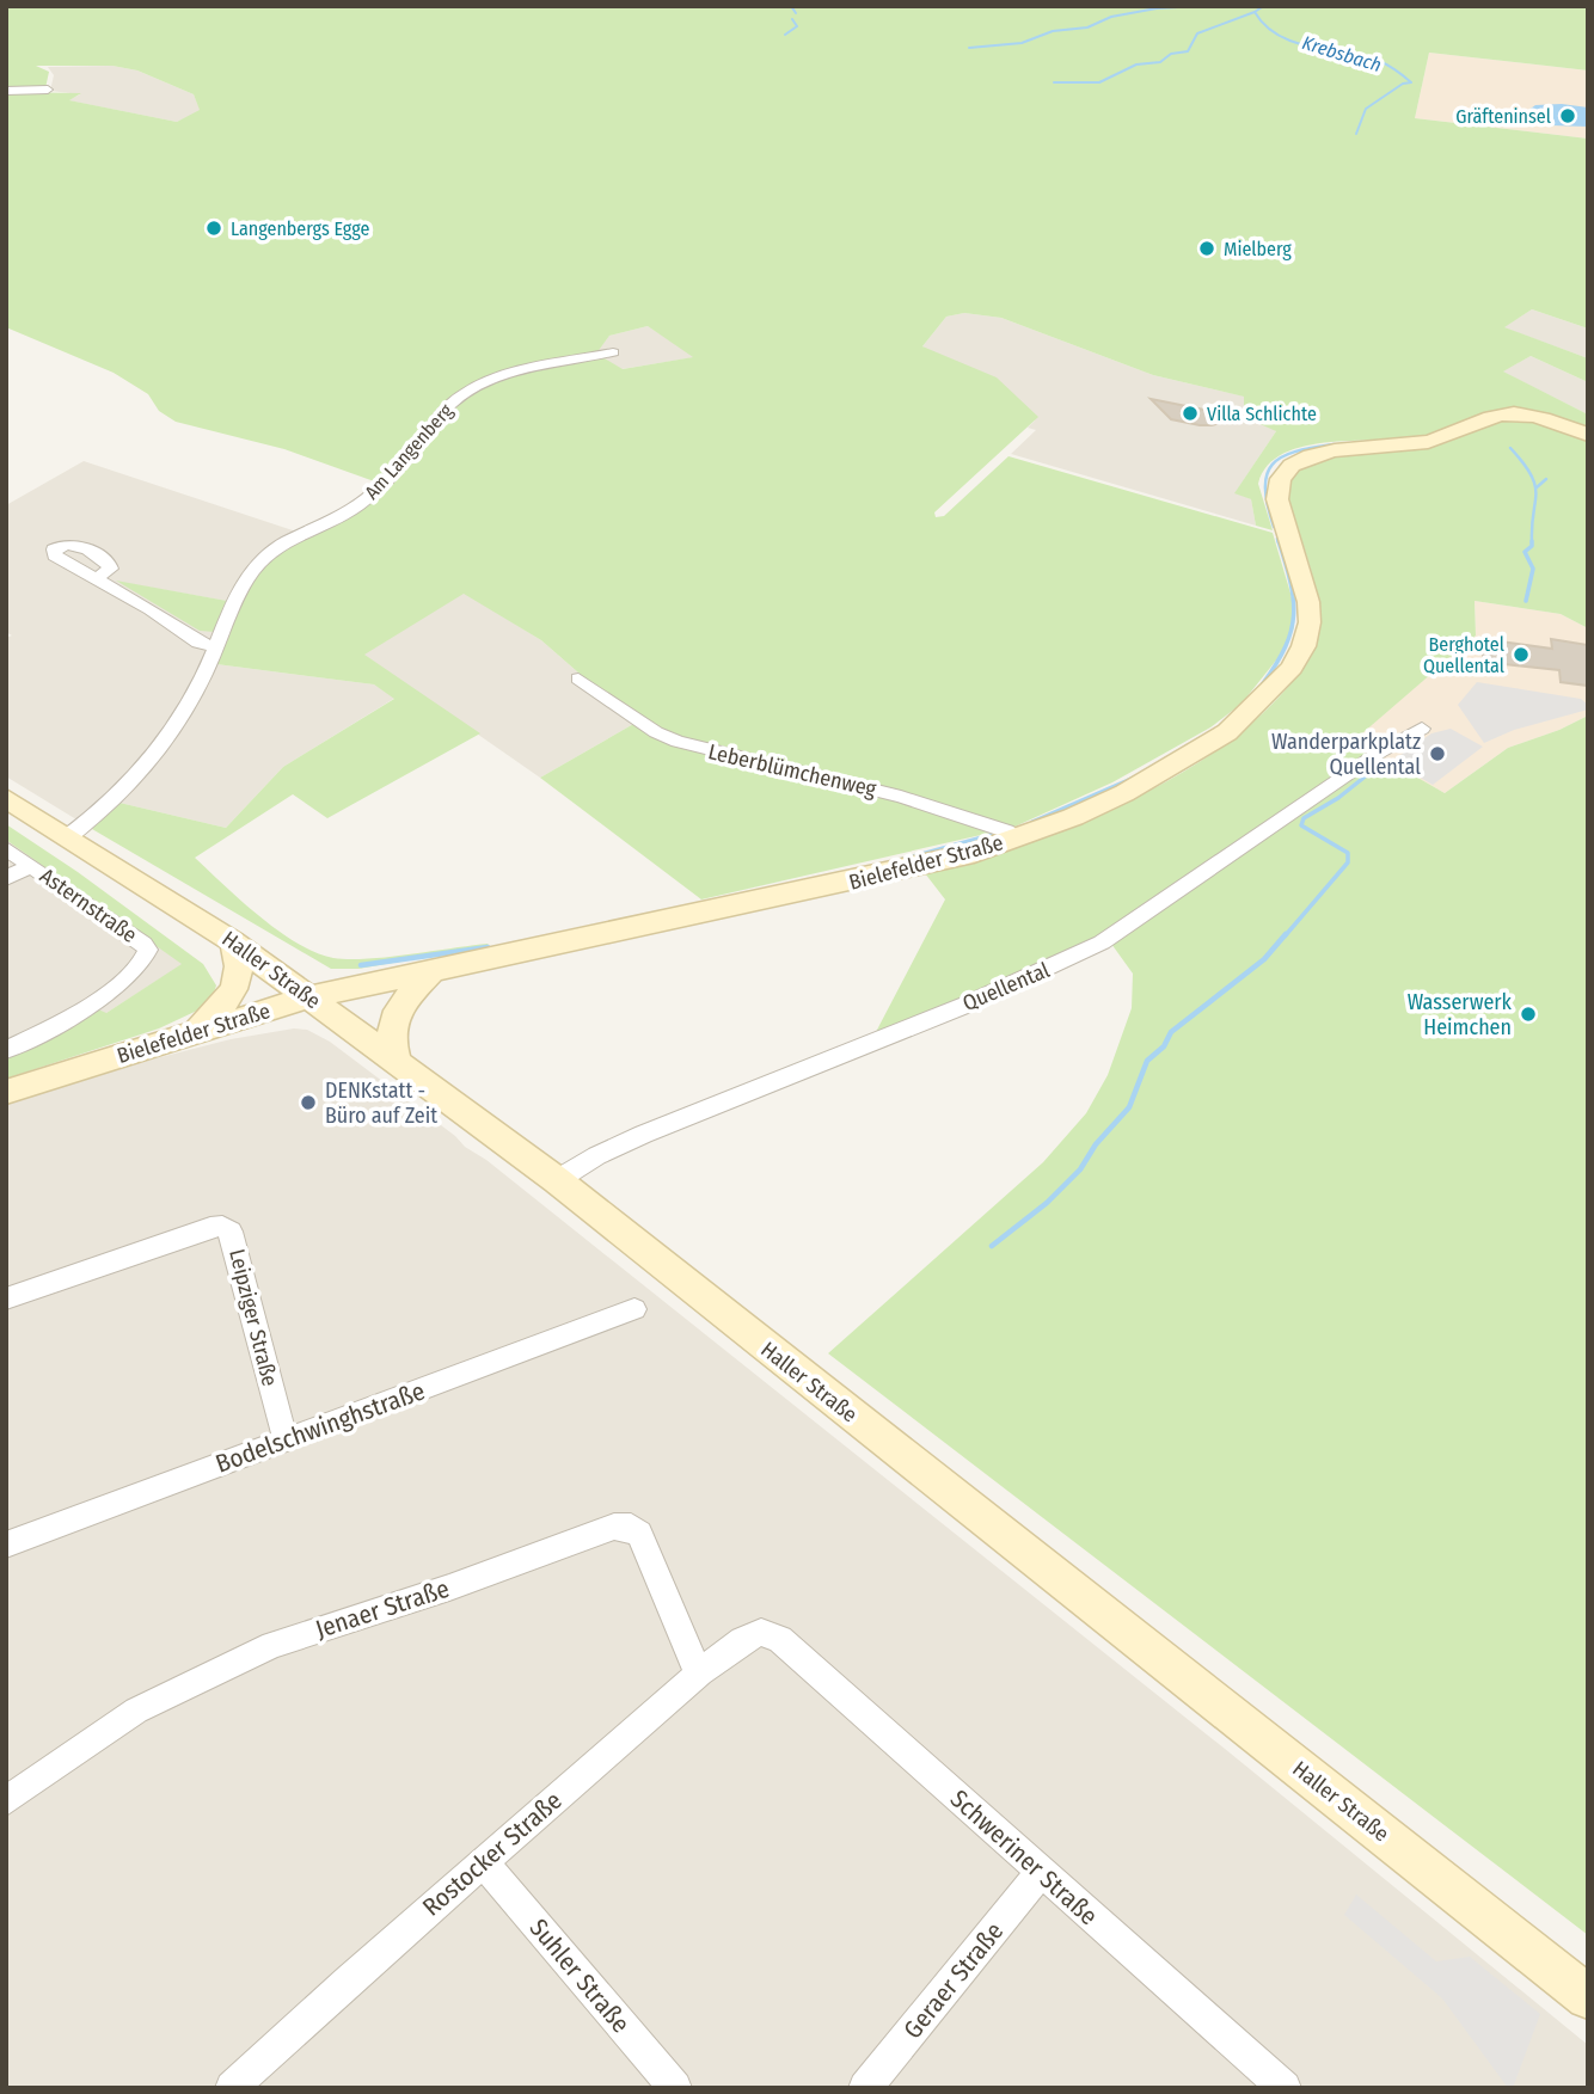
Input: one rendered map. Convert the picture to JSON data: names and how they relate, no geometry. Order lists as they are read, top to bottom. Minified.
{"streets":{"main road":["Bielefelder Straße","Haller Straße"],"street":["Am Langenberg","Leberblümchenweg","Asternstraße","Quellental","Leipziger Straße","Bodelschwinghstraße","Jenaer Straße","Rostocker Straße","Schweriner Straße","Suhler Straße","Geraer Straße"]},"crossings":[["Am Langenberg","Haller Straße"],["Leberblümchenweg","Bielefelder Straße"],["Bielefelder Straße","Haller Straße"],["Haller Straße","Quellental"],["Leipziger Straße","Bodelschwinghstraße"],["Jenaer Straße","Rostocker Straße"],["Rostocker Straße","Schweriner Straße"],["Rostocker Straße","Suhler Straße"],["Schweriner Straße","Geraer Straße"]],"water":["Krebsbach"],"places":["Gräfteninsel","Langenbergs Egge","Mielberg","Villa Schlichte","Berghotel Quellental","Wanderparkplatz Quellental","Wasserwerk Heimchen","DENKstatt - Büro auf Zeit"]}
